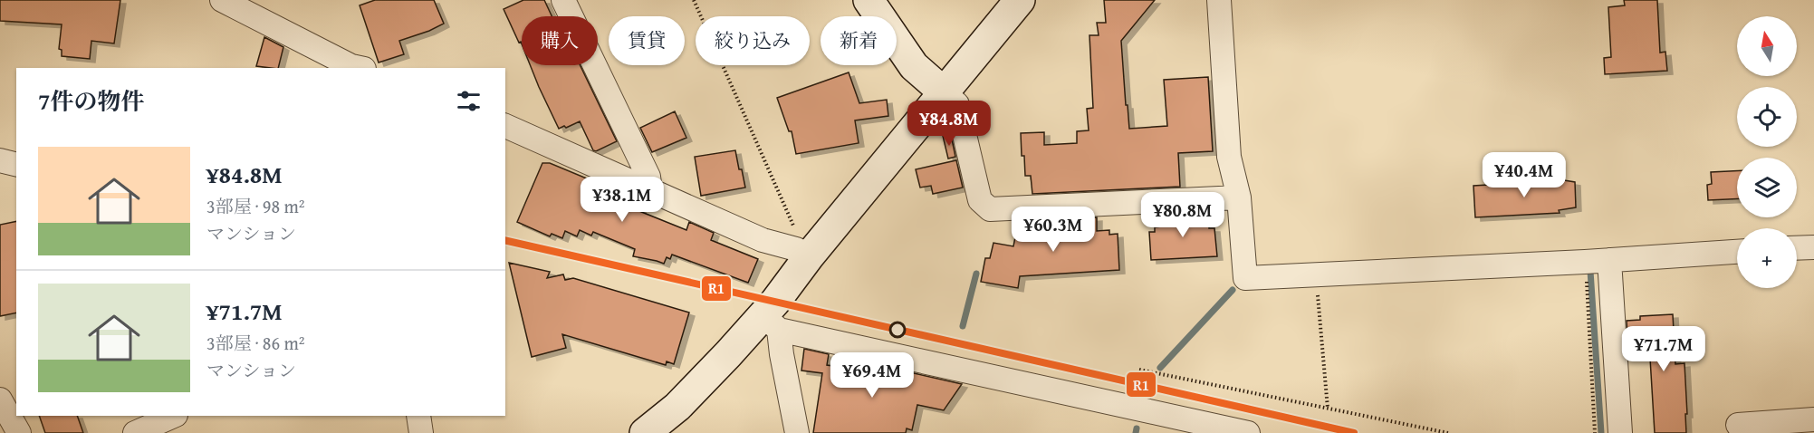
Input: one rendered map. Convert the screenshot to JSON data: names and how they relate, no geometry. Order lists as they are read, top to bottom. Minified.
{"lines":["transit line R1"],"north":"top","page":{"map_buttons":"+","chip":["購入","賃貸","絞り込み","新着"],"heading":"7件の物件","price":["¥84.8M","¥40.4M","¥38.1M","¥80.8M","¥60.3M","¥71.7M","¥69.4M"],"list":[{"name":"¥84.8M","note":"3部屋 · 98 m² · マンション"},{"name":"¥71.7M","note":"3部屋 · 86 m² · マンション"}]}}
